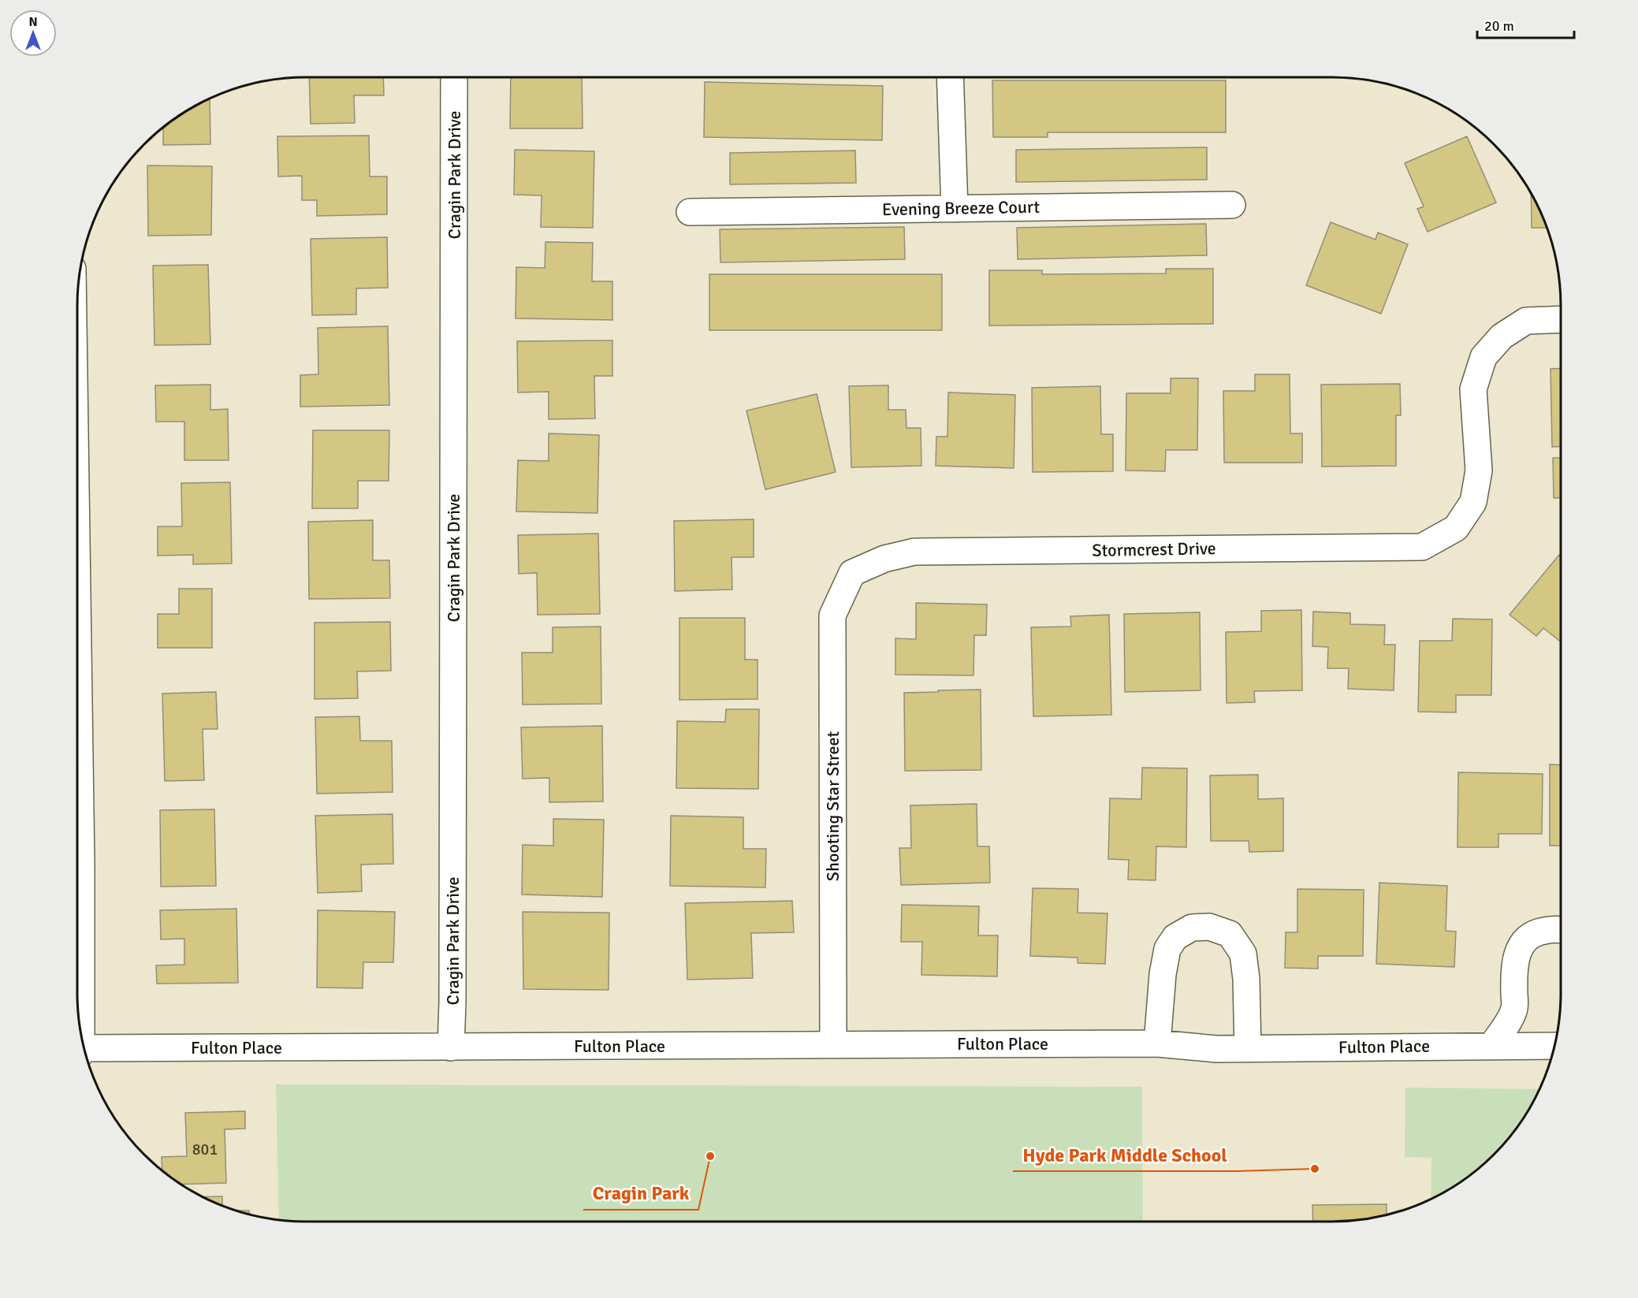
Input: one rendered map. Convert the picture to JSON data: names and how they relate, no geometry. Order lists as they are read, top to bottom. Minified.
{"streets":{"street":["Cragin Park Drive","Evening Breeze Court","Stormcrest Drive","Shooting Star Street","Fulton Place"]},"crossings":[["Cragin Park Drive","Fulton Place"],["Stormcrest Drive","Shooting Star Street"],["Shooting Star Street","Fulton Place"]],"places":["Cragin Park","Hyde Park Middle School"],"house_numbers":["801"],"scale_bar":"20 m","north":"top"}
